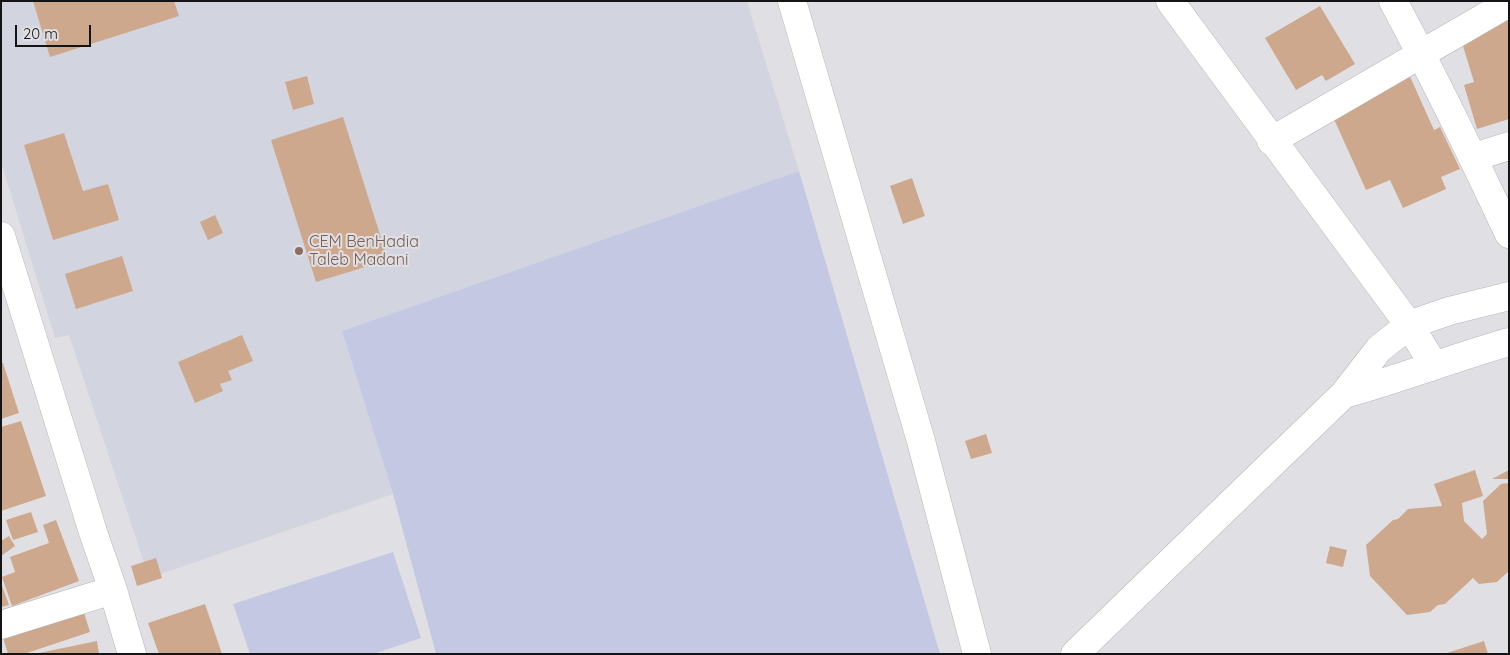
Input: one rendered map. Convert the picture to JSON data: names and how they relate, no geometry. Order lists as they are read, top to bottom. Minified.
{"places":["CEM BenHadia Taleb Madani"],"scale_bar":"20 m"}
